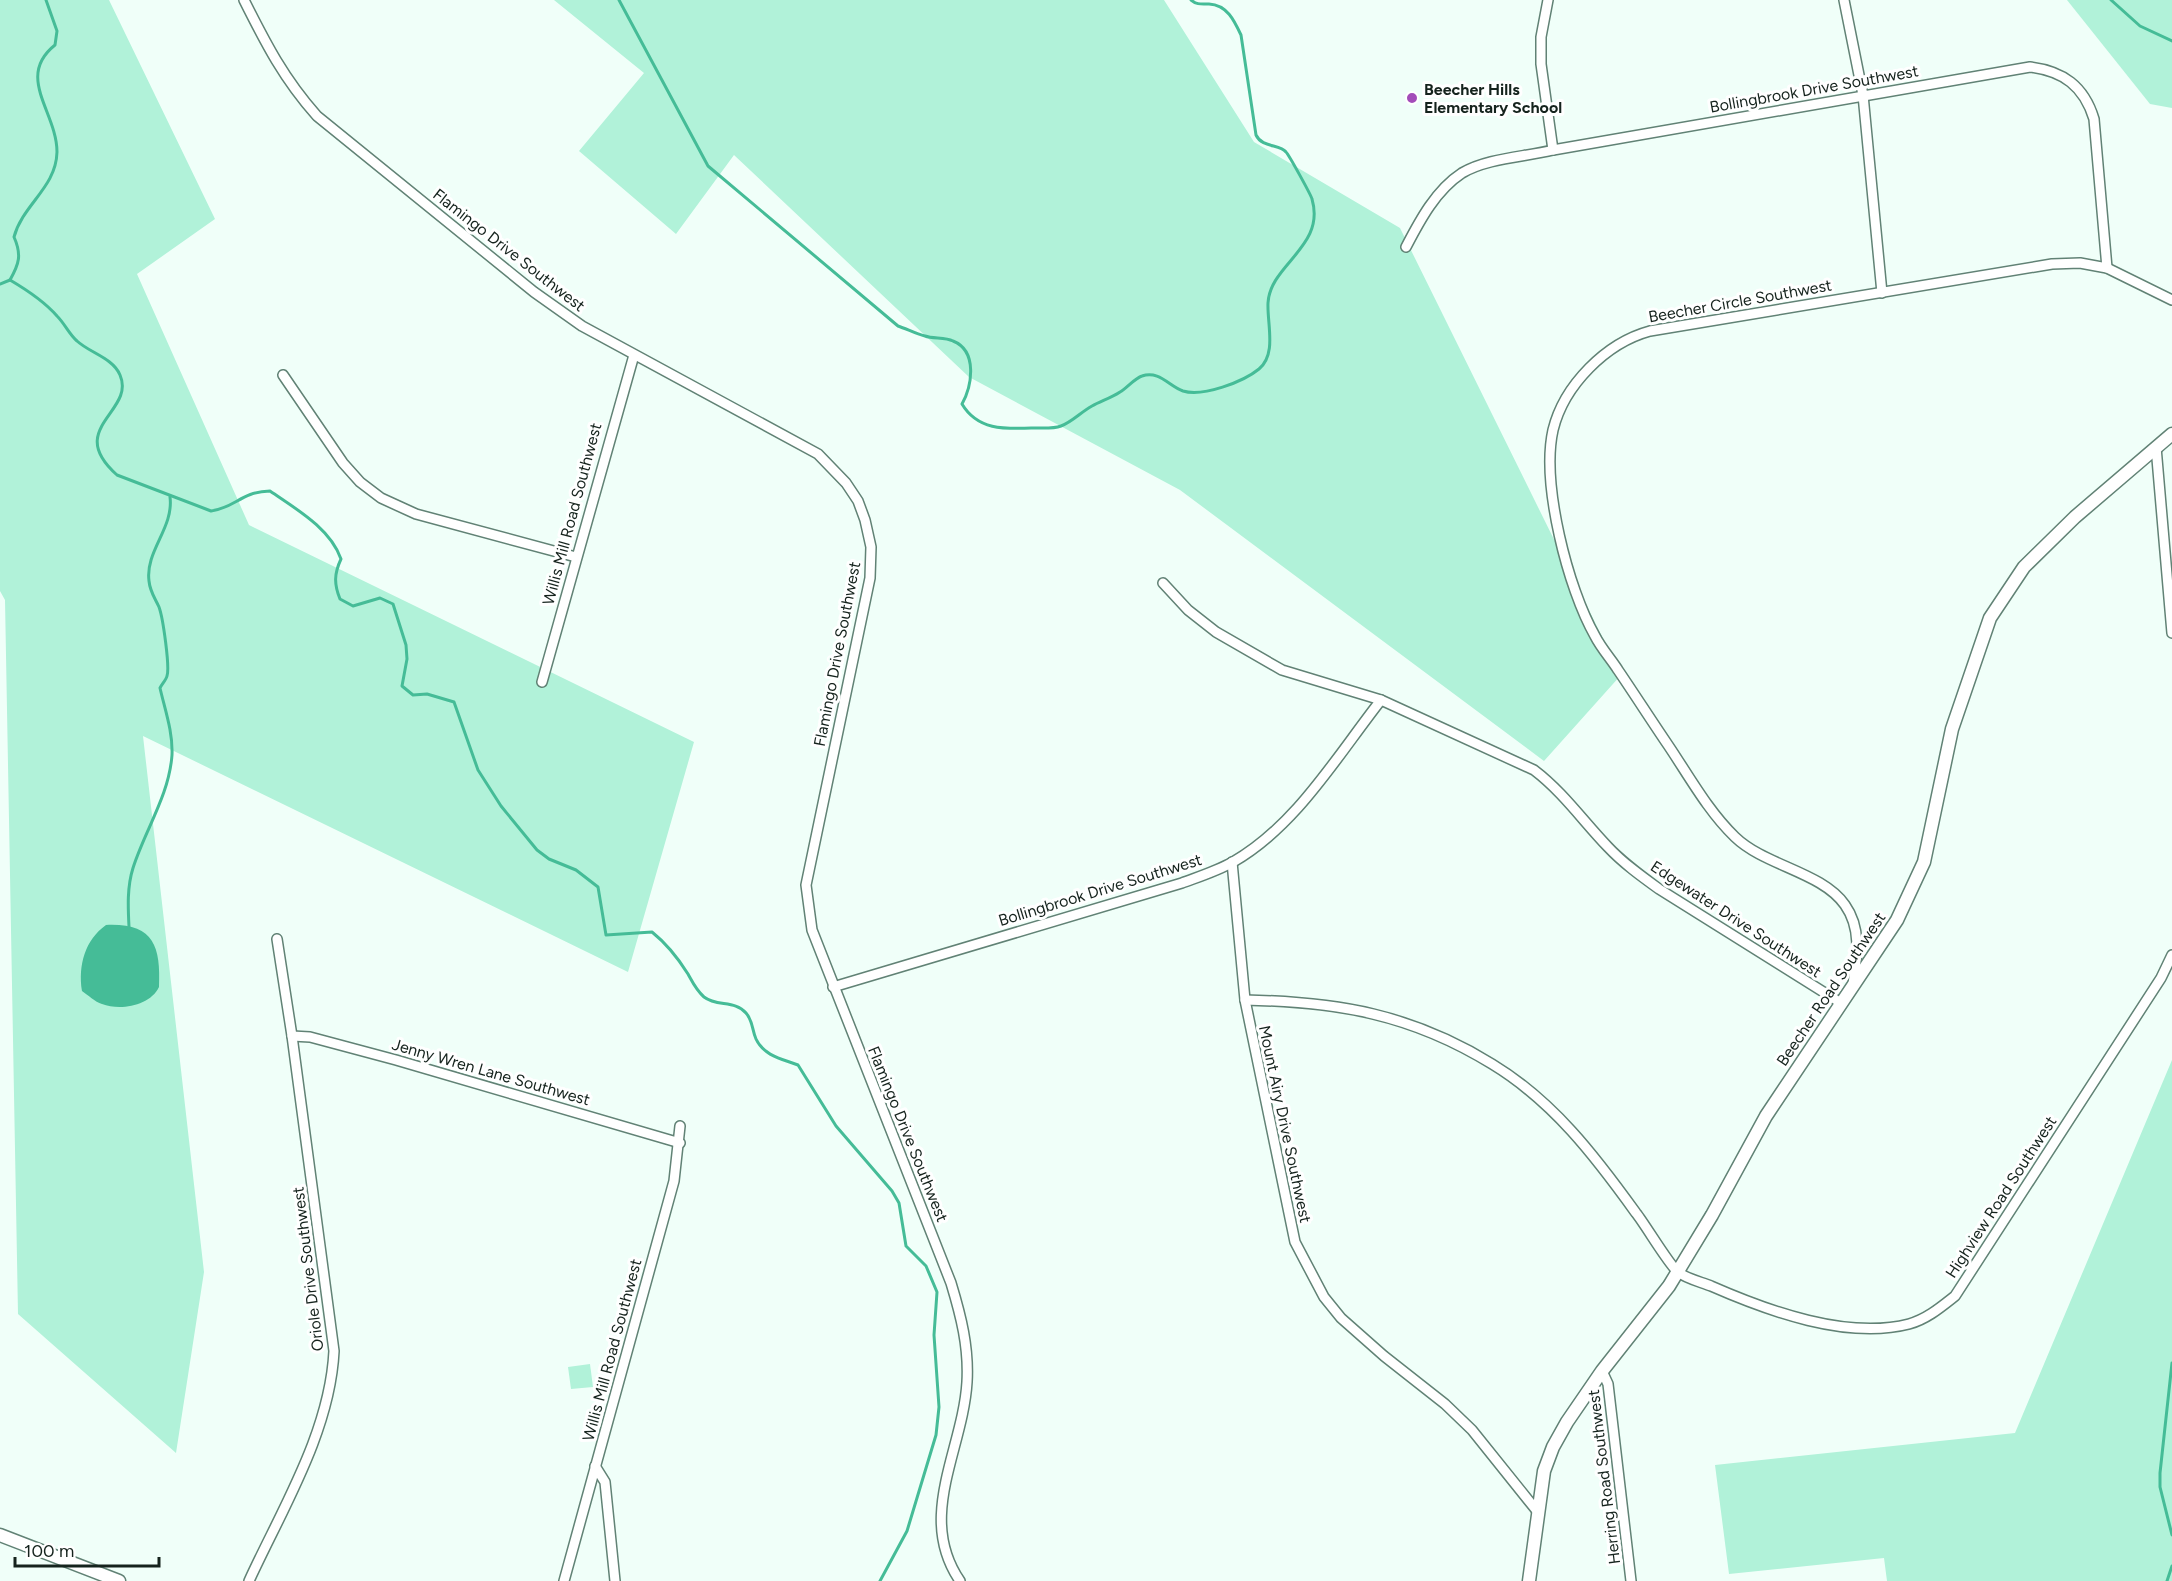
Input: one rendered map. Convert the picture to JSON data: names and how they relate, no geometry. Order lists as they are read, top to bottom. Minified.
{"streets":{"street":["Bollingbrook Drive Southwest","Flamingo Drive Southwest","Beecher Circle Southwest","Willis Mill Road Southwest","Edgewater Drive Southwest","Beecher Road Southwest","Jenny Wren Lane Southwest","Mount Airy Drive Southwest","Highview Road Southwest","Oriole Drive Southwest","Herring Road Southwest"]},"crossings":[["Bollingbrook Drive Southwest","Flamingo Drive Southwest"],["Bollingbrook Drive Southwest","Beecher Circle Southwest"],["Bollingbrook Drive Southwest","Edgewater Drive Southwest"],["Bollingbrook Drive Southwest","Mount Airy Drive Southwest"],["Flamingo Drive Southwest","Willis Mill Road Southwest"],["Beecher Circle Southwest","Beecher Road Southwest"],["Willis Mill Road Southwest","Jenny Wren Lane Southwest"],["Edgewater Drive Southwest","Beecher Road Southwest"],["Beecher Road Southwest","Mount Airy Drive Southwest"],["Beecher Road Southwest","Highview Road Southwest"],["Beecher Road Southwest","Herring Road Southwest"],["Jenny Wren Lane Southwest","Oriole Drive Southwest"]],"places":["Beecher Hills Elementary School"],"scale_bar":"100 m"}
